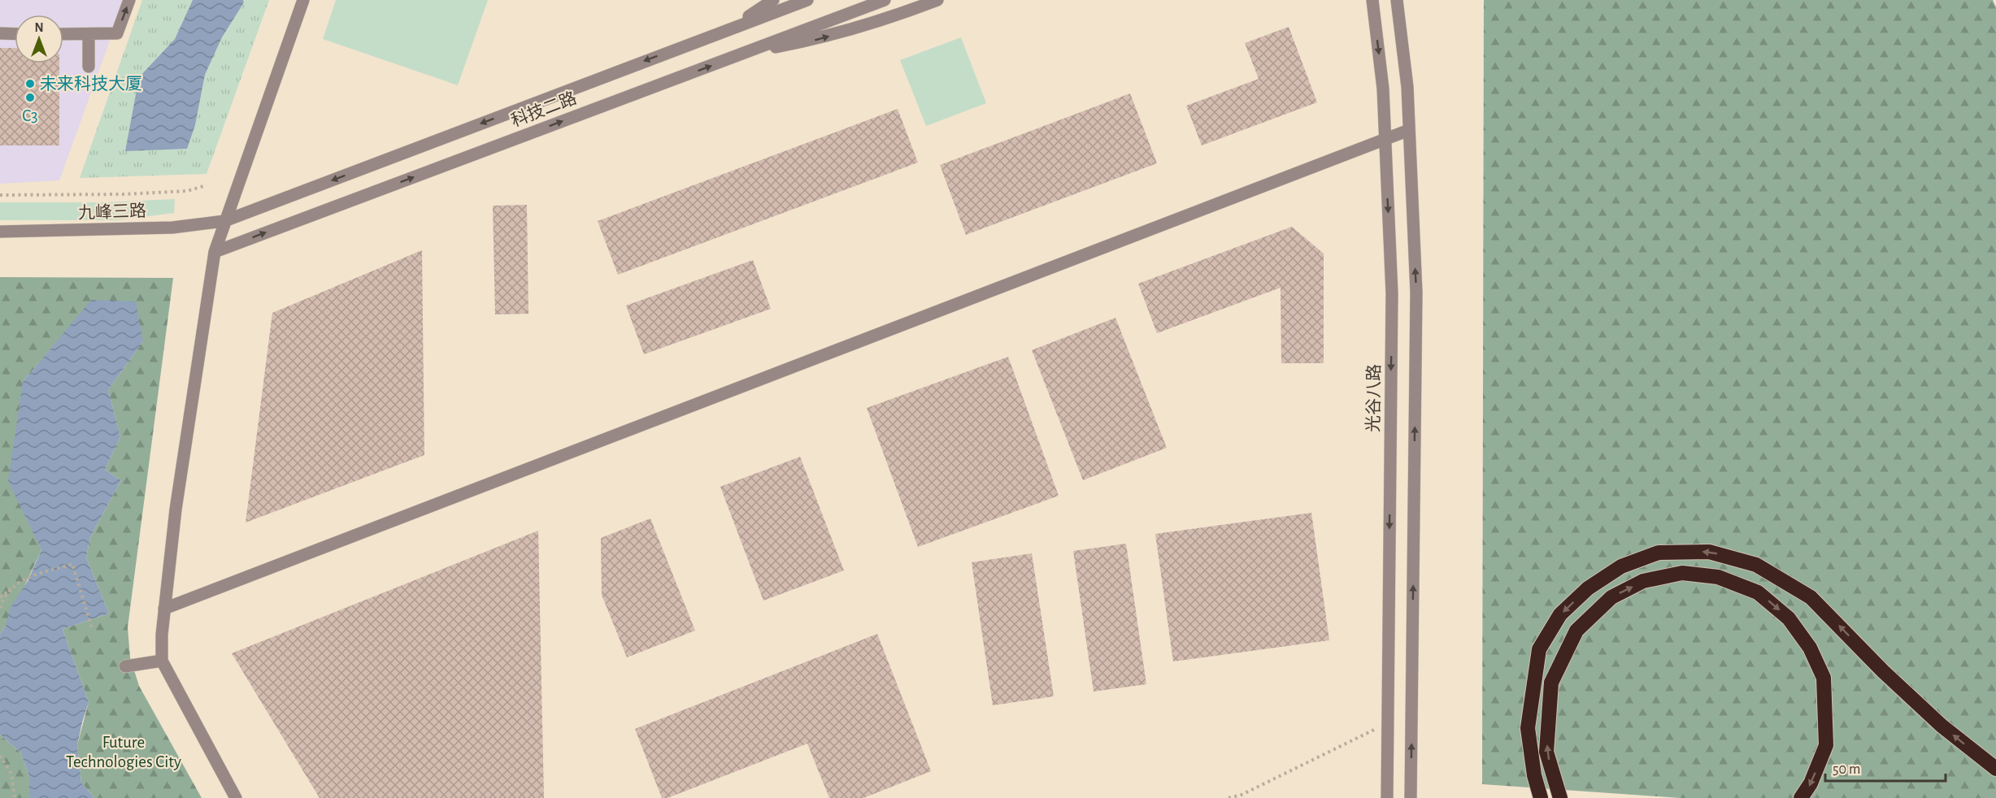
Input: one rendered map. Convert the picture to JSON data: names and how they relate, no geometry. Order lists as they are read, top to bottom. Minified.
{"streets":{"street":["科技二路","九峰三路","光谷八路"]},"crossings":[["科技二路","九峰三路"]],"parks":["Future Technologies City"],"places":["未来科技大厦","C3"],"scale_bar":"50 m","north":"top"}
